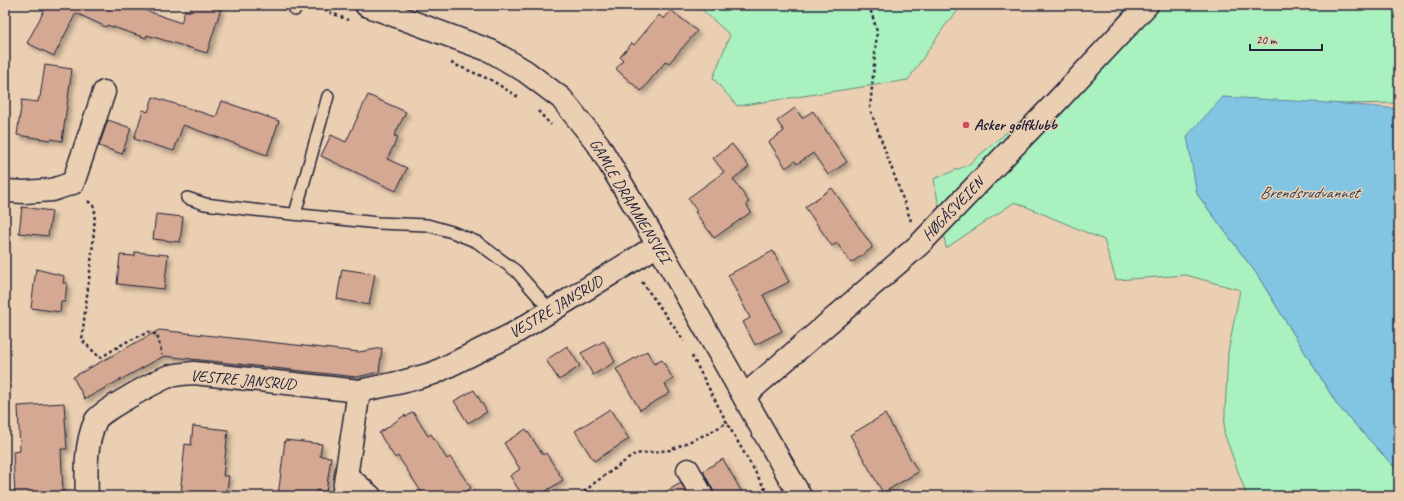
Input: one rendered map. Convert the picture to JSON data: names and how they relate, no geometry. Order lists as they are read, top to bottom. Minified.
{"streets":{"street":["GAMLE DRAMMENSVEI","HØGÅSVEIEN","VESTRE JANSRUD"]},"crossings":[["GAMLE DRAMMENSVEI","HØGÅSVEIEN"],["GAMLE DRAMMENSVEI","VESTRE JANSRUD"]],"water":["Brendsrudvannet"],"places":["Asker golfklubb"],"scale_bar":"20 m"}
